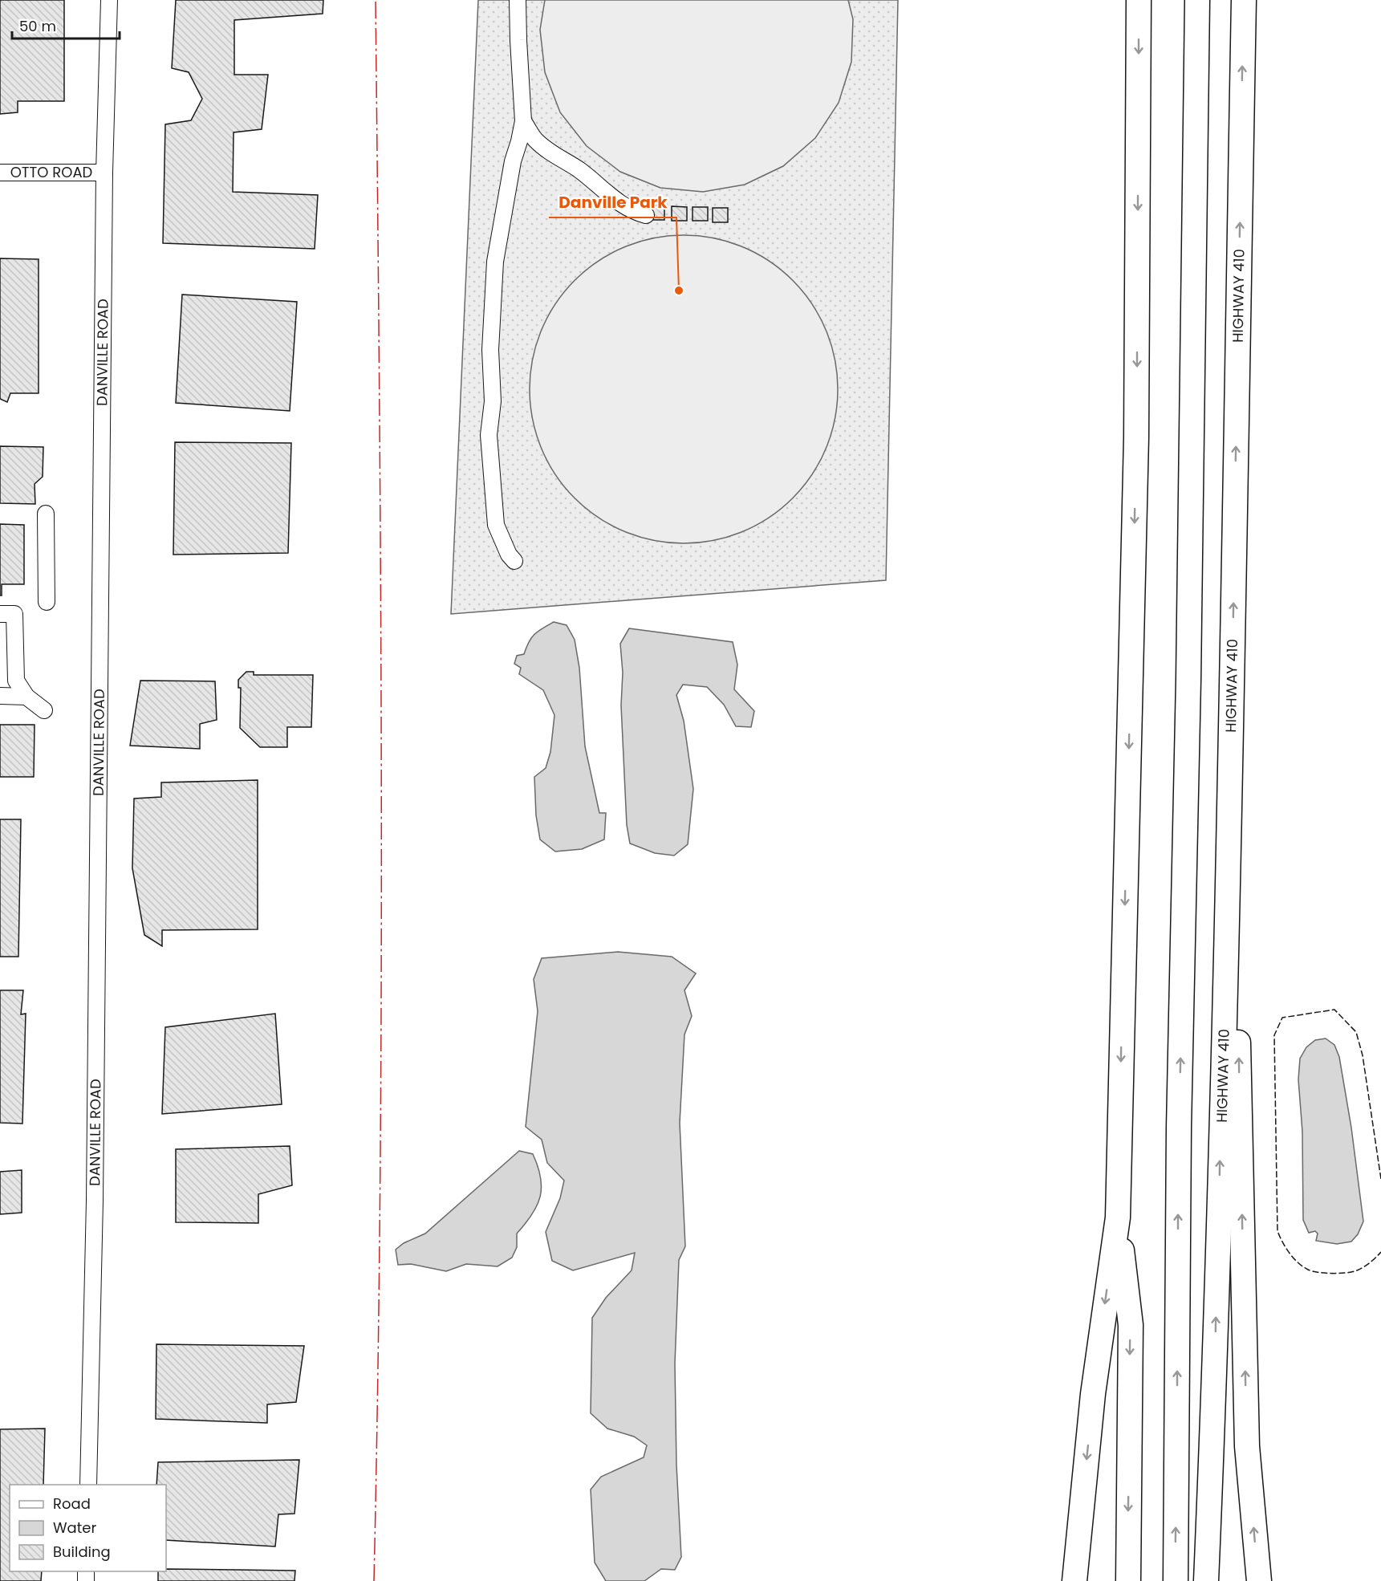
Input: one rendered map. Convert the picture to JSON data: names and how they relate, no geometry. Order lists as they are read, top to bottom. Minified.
{"streets":{"highway":["HIGHWAY 410"],"street":["OTTO ROAD","DANVILLE ROAD"]},"crossings":[["OTTO ROAD","DANVILLE ROAD"]],"places":["Danville Park"],"legend":["Road","Water","Building"],"scale_bar":"50 m"}
